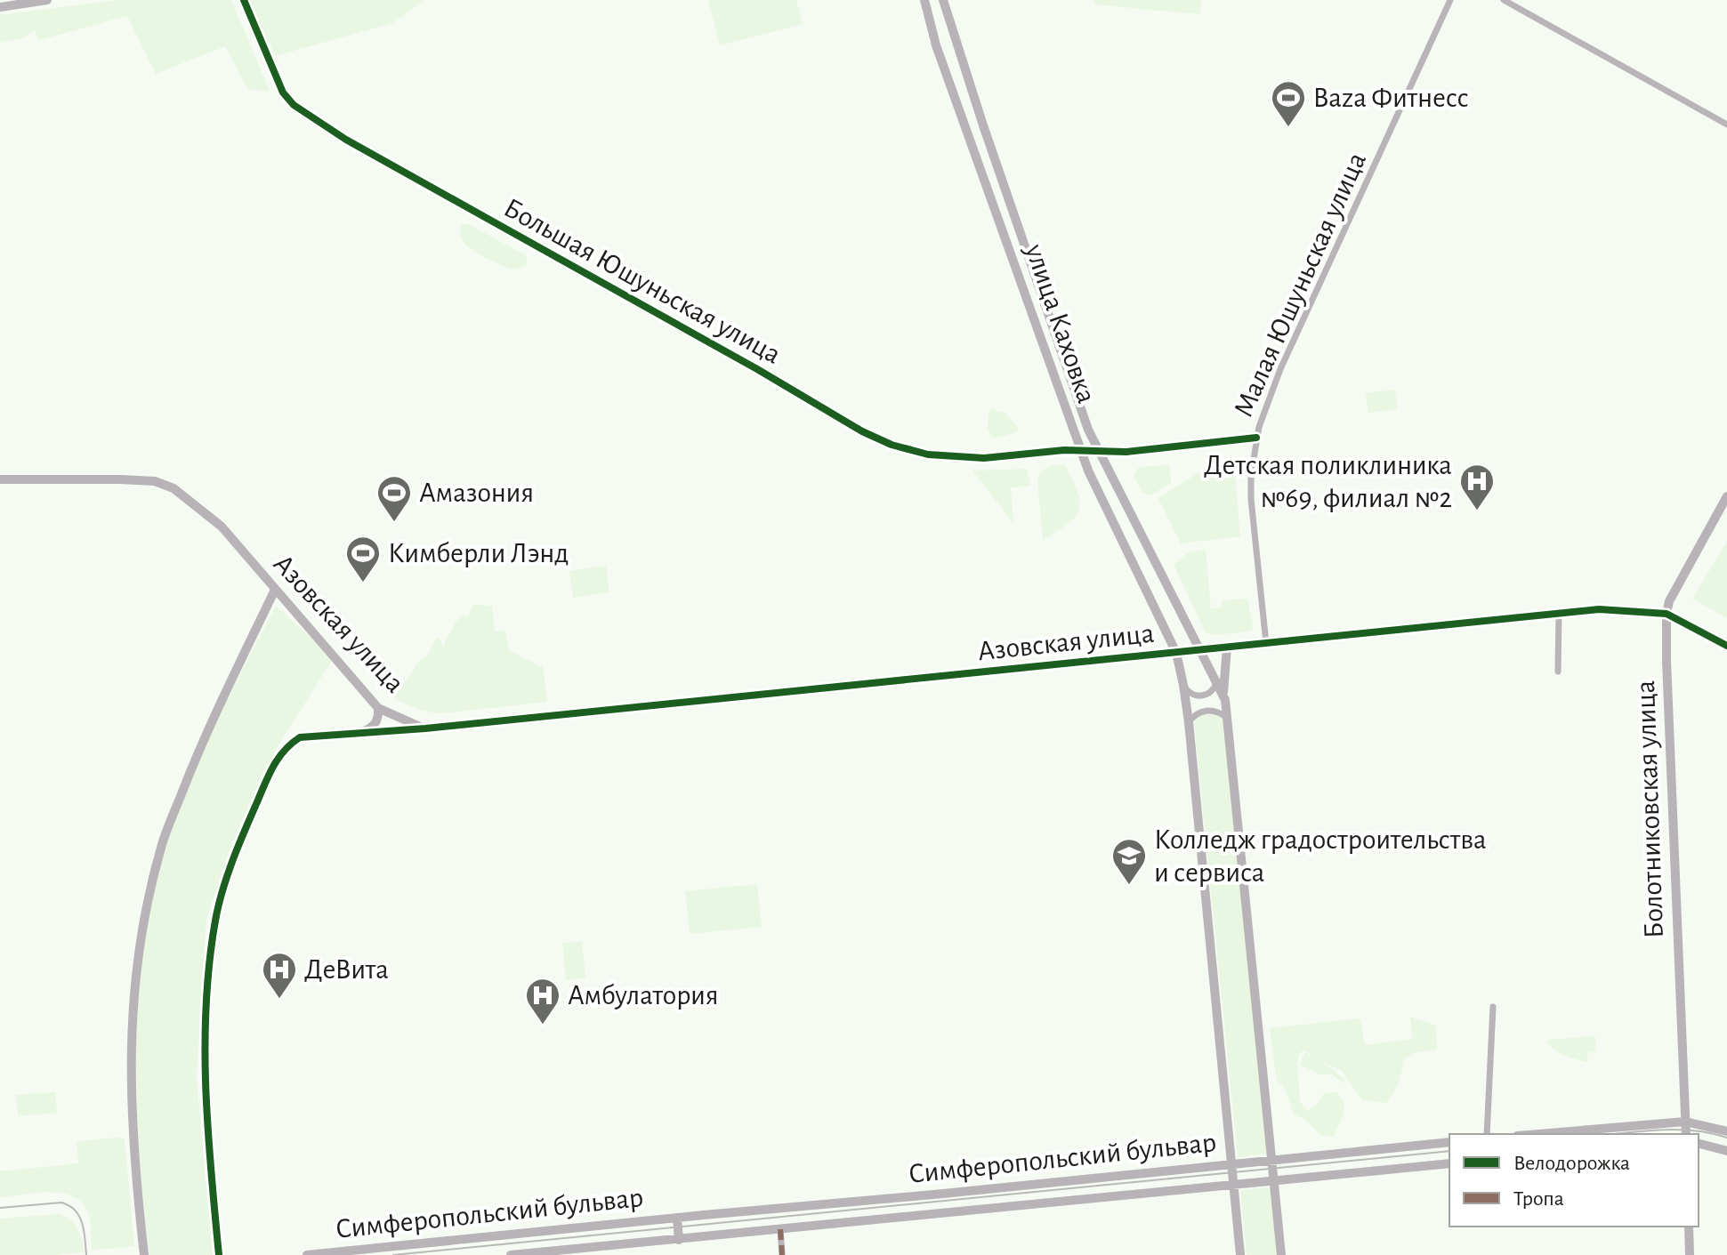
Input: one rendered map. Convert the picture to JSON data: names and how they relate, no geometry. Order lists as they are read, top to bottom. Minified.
{"streets":{"street":["Большая Юшуньская улица","Малая Юшуньская улица","улица Каховка","Азовская улица","Болотниковская улица","Симферопольский бульвар"]},"crossings":[["Большая Юшуньская улица","улица Каховка"],["Малая Юшуньская улица","Азовская улица"],["улица Каховка","Азовская улица"],["улица Каховка","Симферопольский бульвар"],["Азовская улица","Болотниковская улица"]],"places":{"sports":["Baza Фитнесс","Амазония","Кимберли Лэнд"],"hospital":["Детская поликлиника №69, филиал №2","ДеВита","Амбулатория"],"school or university":["Колледж градостроительства и сервиса"]},"legend":["Велодорожка","Тропа"]}
